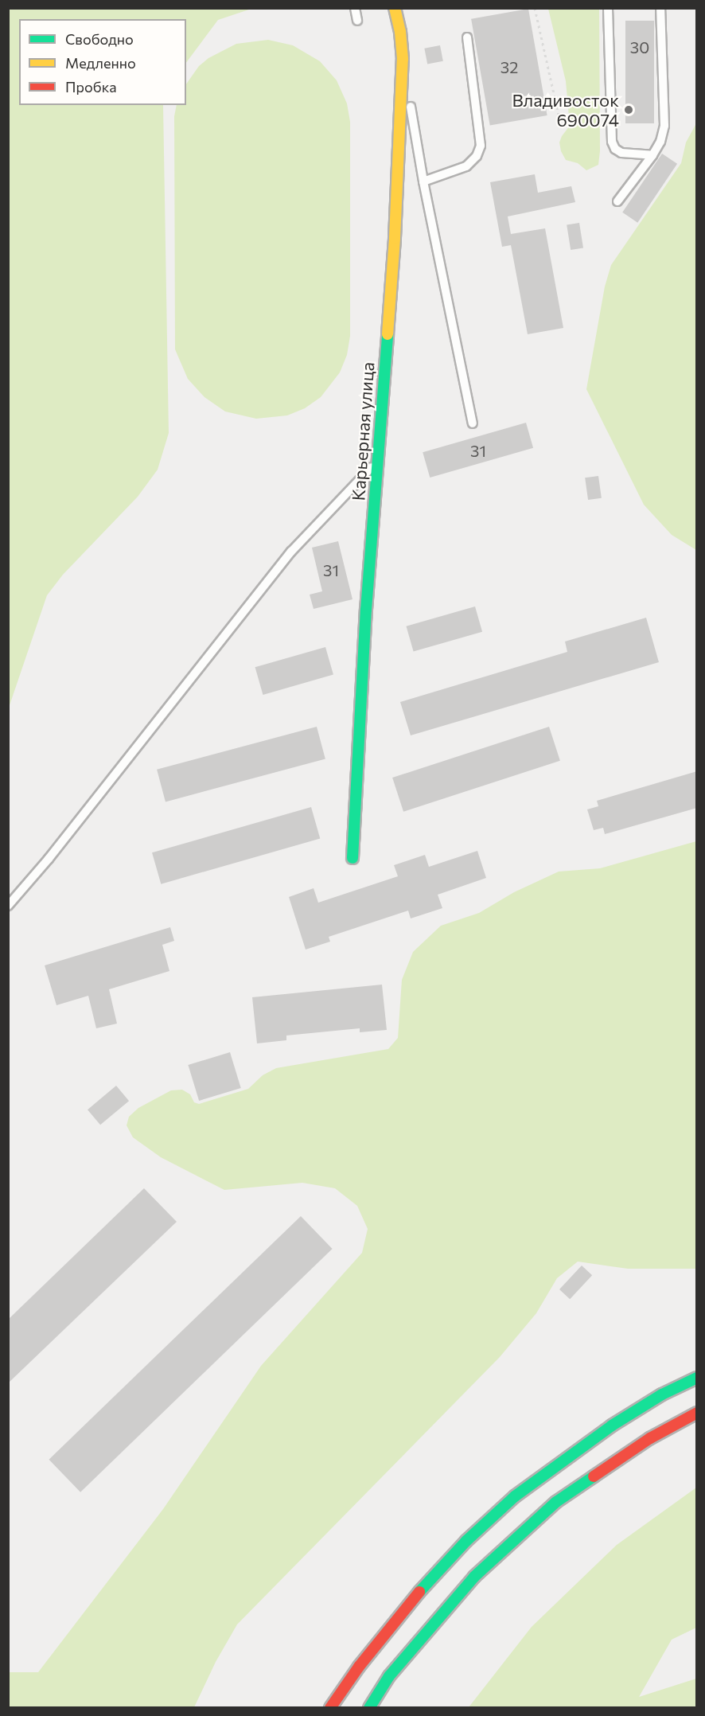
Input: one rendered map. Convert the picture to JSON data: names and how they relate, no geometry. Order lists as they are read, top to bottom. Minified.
{"streets":{"main road":["Карьерная улица"]},"places":["Владивосток 690074"],"house_numbers":["30","32","31","31"],"legend":["Свободно","Медленно","Пробка"]}
